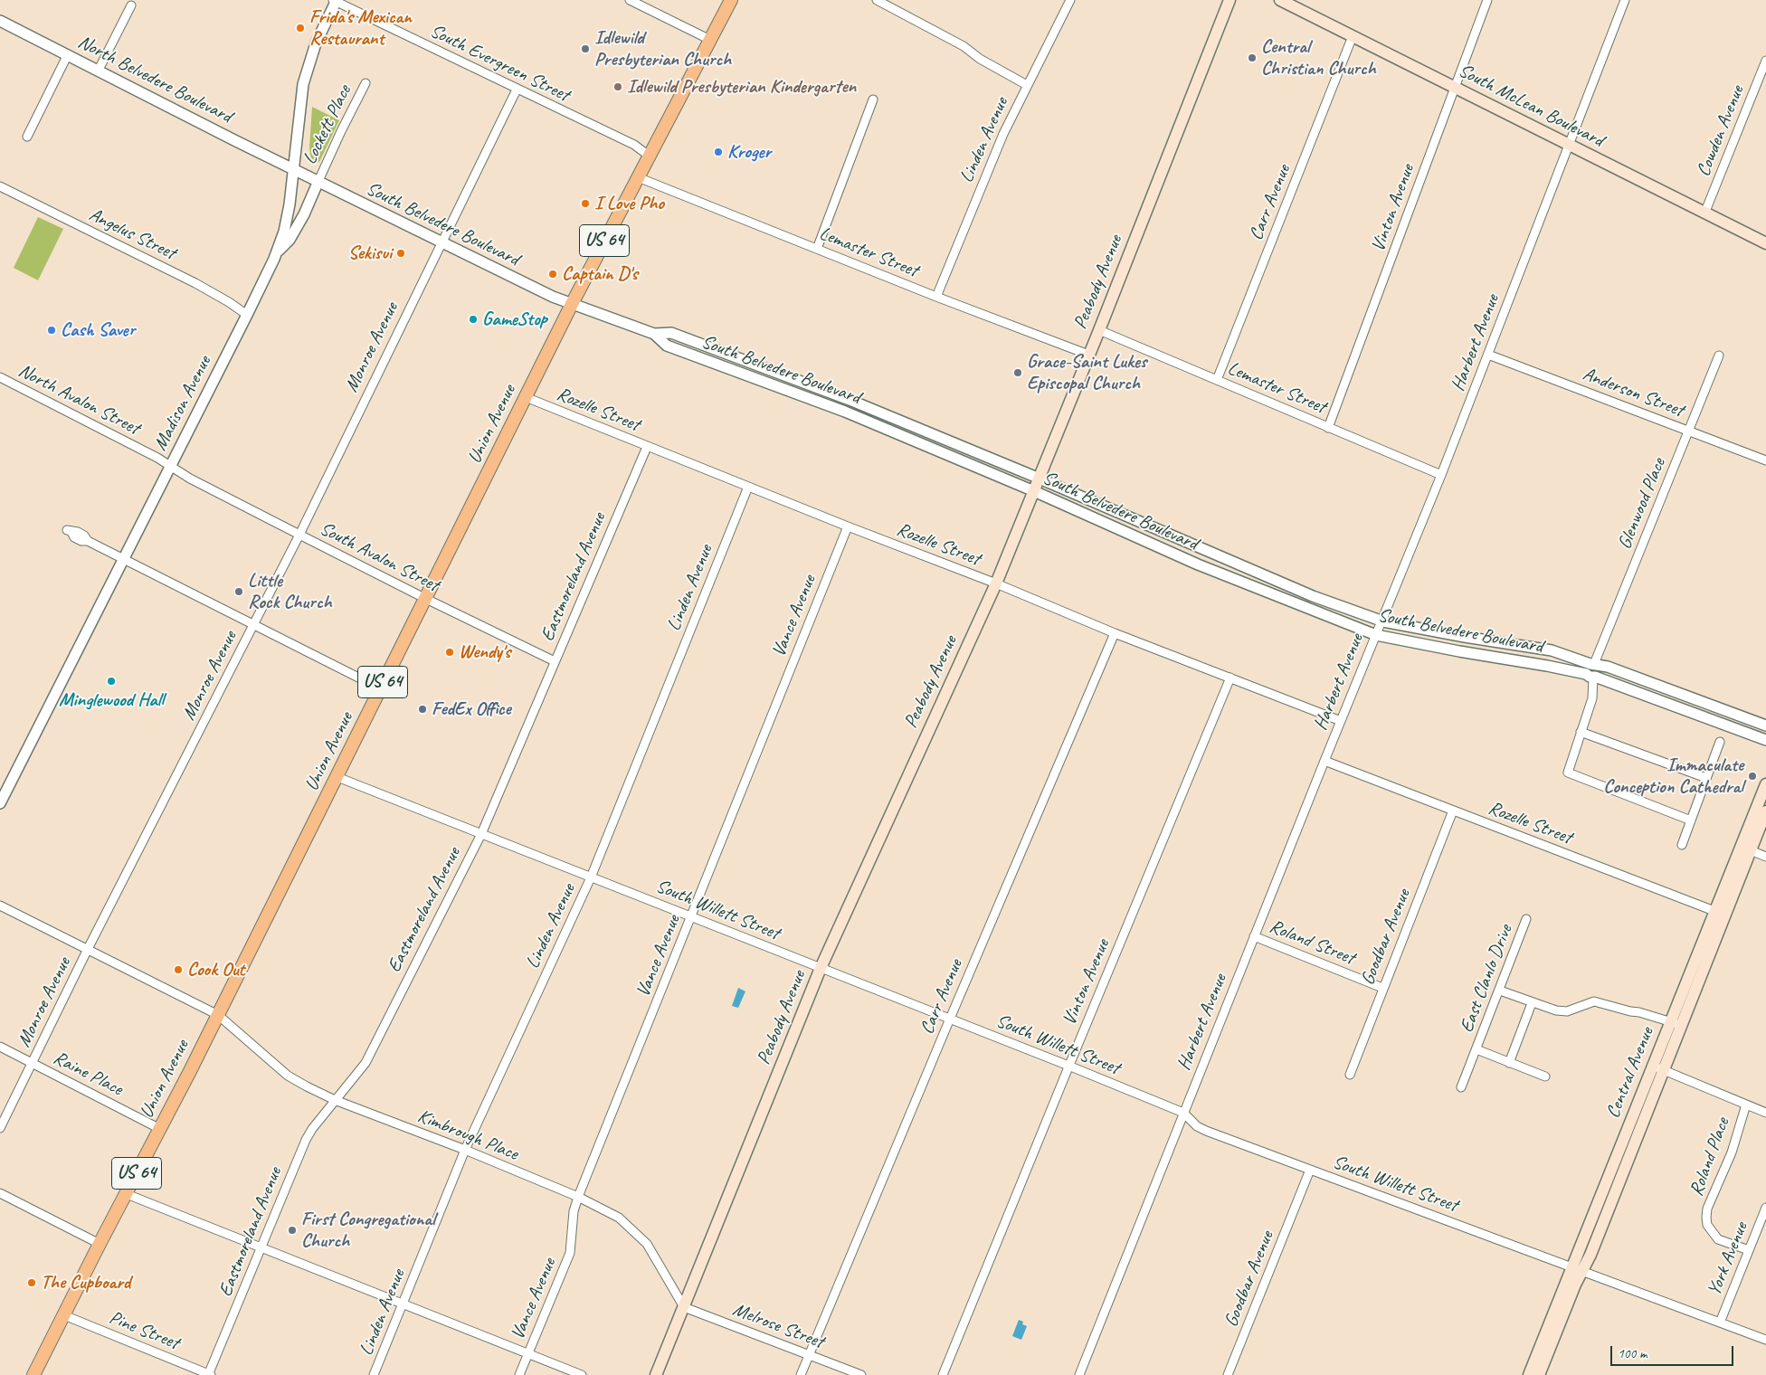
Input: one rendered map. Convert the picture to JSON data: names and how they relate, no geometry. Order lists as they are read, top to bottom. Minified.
{"streets":{"main road":["South McLean Boulevard","US 64","Peabody Avenue","Union Avenue","Central Avenue"],"street":["South Evergreen Street","North Belvedere Boulevard","Lockett Place","Cowden Avenue","Linden Avenue","Carr Avenue","Vinton Avenue","South Belvedere Boulevard","Angelus Street","Lemaster Street","Harbert Avenue","Monroe Avenue","Anderson Street","North Avalon Street","Madison Avenue","Rozelle Street","Glenwood Place","South Avalon Street","Eastmoreland Avenue","Vance Avenue","South Willett Street","Goodbar Avenue","Roland Street","East Clanlo Drive","Raine Place","Kimbrough Place","Roland Place","York Avenue","Melrose Street","Pine Street"]},"crossings":[["South Evergreen Street","Monroe Avenue"],["South Evergreen Street","Madison Avenue"],["South Evergreen Street","Union Avenue"],["North Belvedere Boulevard","South Belvedere Boulevard"],["North Belvedere Boulevard","Madison Avenue"],["South McLean Boulevard","Cowden Avenue"],["South McLean Boulevard","Carr Avenue"],["South McLean Boulevard","Vinton Avenue"],["South McLean Boulevard","Harbert Avenue"],["Lockett Place","South Belvedere Boulevard"],["Linden Avenue","Lemaster Street"],["Linden Avenue","Rozelle Street"],["Linden Avenue","South Willett Street"],["Linden Avenue","Kimbrough Place"],["Carr Avenue","Lemaster Street"],["Carr Avenue","Rozelle Street"],["Carr Avenue","South Willett Street"],["Carr Avenue","Melrose Street"],["Vinton Avenue","Lemaster Street"],["Vinton Avenue","Rozelle Street"],["Vinton Avenue","South Willett Street"],["South Belvedere Boulevard","Peabody Avenue"],["South Belvedere Boulevard","Harbert Avenue"],["South Belvedere Boulevard","Monroe Avenue"],["South Belvedere Boulevard","Madison Avenue"],["South Belvedere Boulevard","Union Avenue"],["South Belvedere Boulevard","Glenwood Place"],["Angelus Street","Madison Avenue"],["Lemaster Street","Peabody Avenue"],["Lemaster Street","Harbert Avenue"],["Lemaster Street","Union Avenue"],["Peabody Avenue","Rozelle Street"],["Peabody Avenue","South Willett Street"],["Peabody Avenue","Kimbrough Place"],["Peabody Avenue","Melrose Street"],["Harbert Avenue","Anderson Street"],["Harbert Avenue","Rozelle Street"],["Harbert Avenue","South Willett Street"],["Harbert Avenue","Roland Street"],["Monroe Avenue","South Avalon Street"],["Monroe Avenue","Raine Place"],["Monroe Avenue","Kimbrough Place"],["Anderson Street","Glenwood Place"],["North Avalon Street","Madison Avenue"],["North Avalon Street","South Avalon Street"],["Rozelle Street","Union Avenue"],["Rozelle Street","Eastmoreland Avenue"],["Rozelle Street","Vance Avenue"],["Rozelle Street","Goodbar Avenue"],["Rozelle Street","Central Avenue"],["Union Avenue","South Avalon Street"],["Union Avenue","South Willett Street"],["Union Avenue","Raine Place"],["Union Avenue","Kimbrough Place"],["Union Avenue","Pine Street"],["South Avalon Street","Eastmoreland Avenue"],["Eastmoreland Avenue","South Willett Street"],["Eastmoreland Avenue","Kimbrough Place"],["Eastmoreland Avenue","Pine Street"],["Vance Avenue","South Willett Street"],["Vance Avenue","Kimbrough Place"],["South Willett Street","Goodbar Avenue"],["South Willett Street","Central Avenue"],["South Willett Street","York Avenue"],["Goodbar Avenue","Roland Street"],["Kimbrough Place","Melrose Street"],["Roland Place","York Avenue"]],"places":["Frida's Mexican Restaurant","Idlewild Presbyterian Church","Central Christian Church","Idlewild Presbyterian Kindergarten","Kroger","I Love Pho","Sekisui","Captain D's","GameStop","Cash Saver","Grace-Saint Lukes Episcopal Church","Little Rock Church","Wendy's","Minglewood Hall","FedEx Office","Immaculate Conception Cathedral","Cook Out","First Congregational Church","The Cupboard"],"scale_bar":"100 m"}
